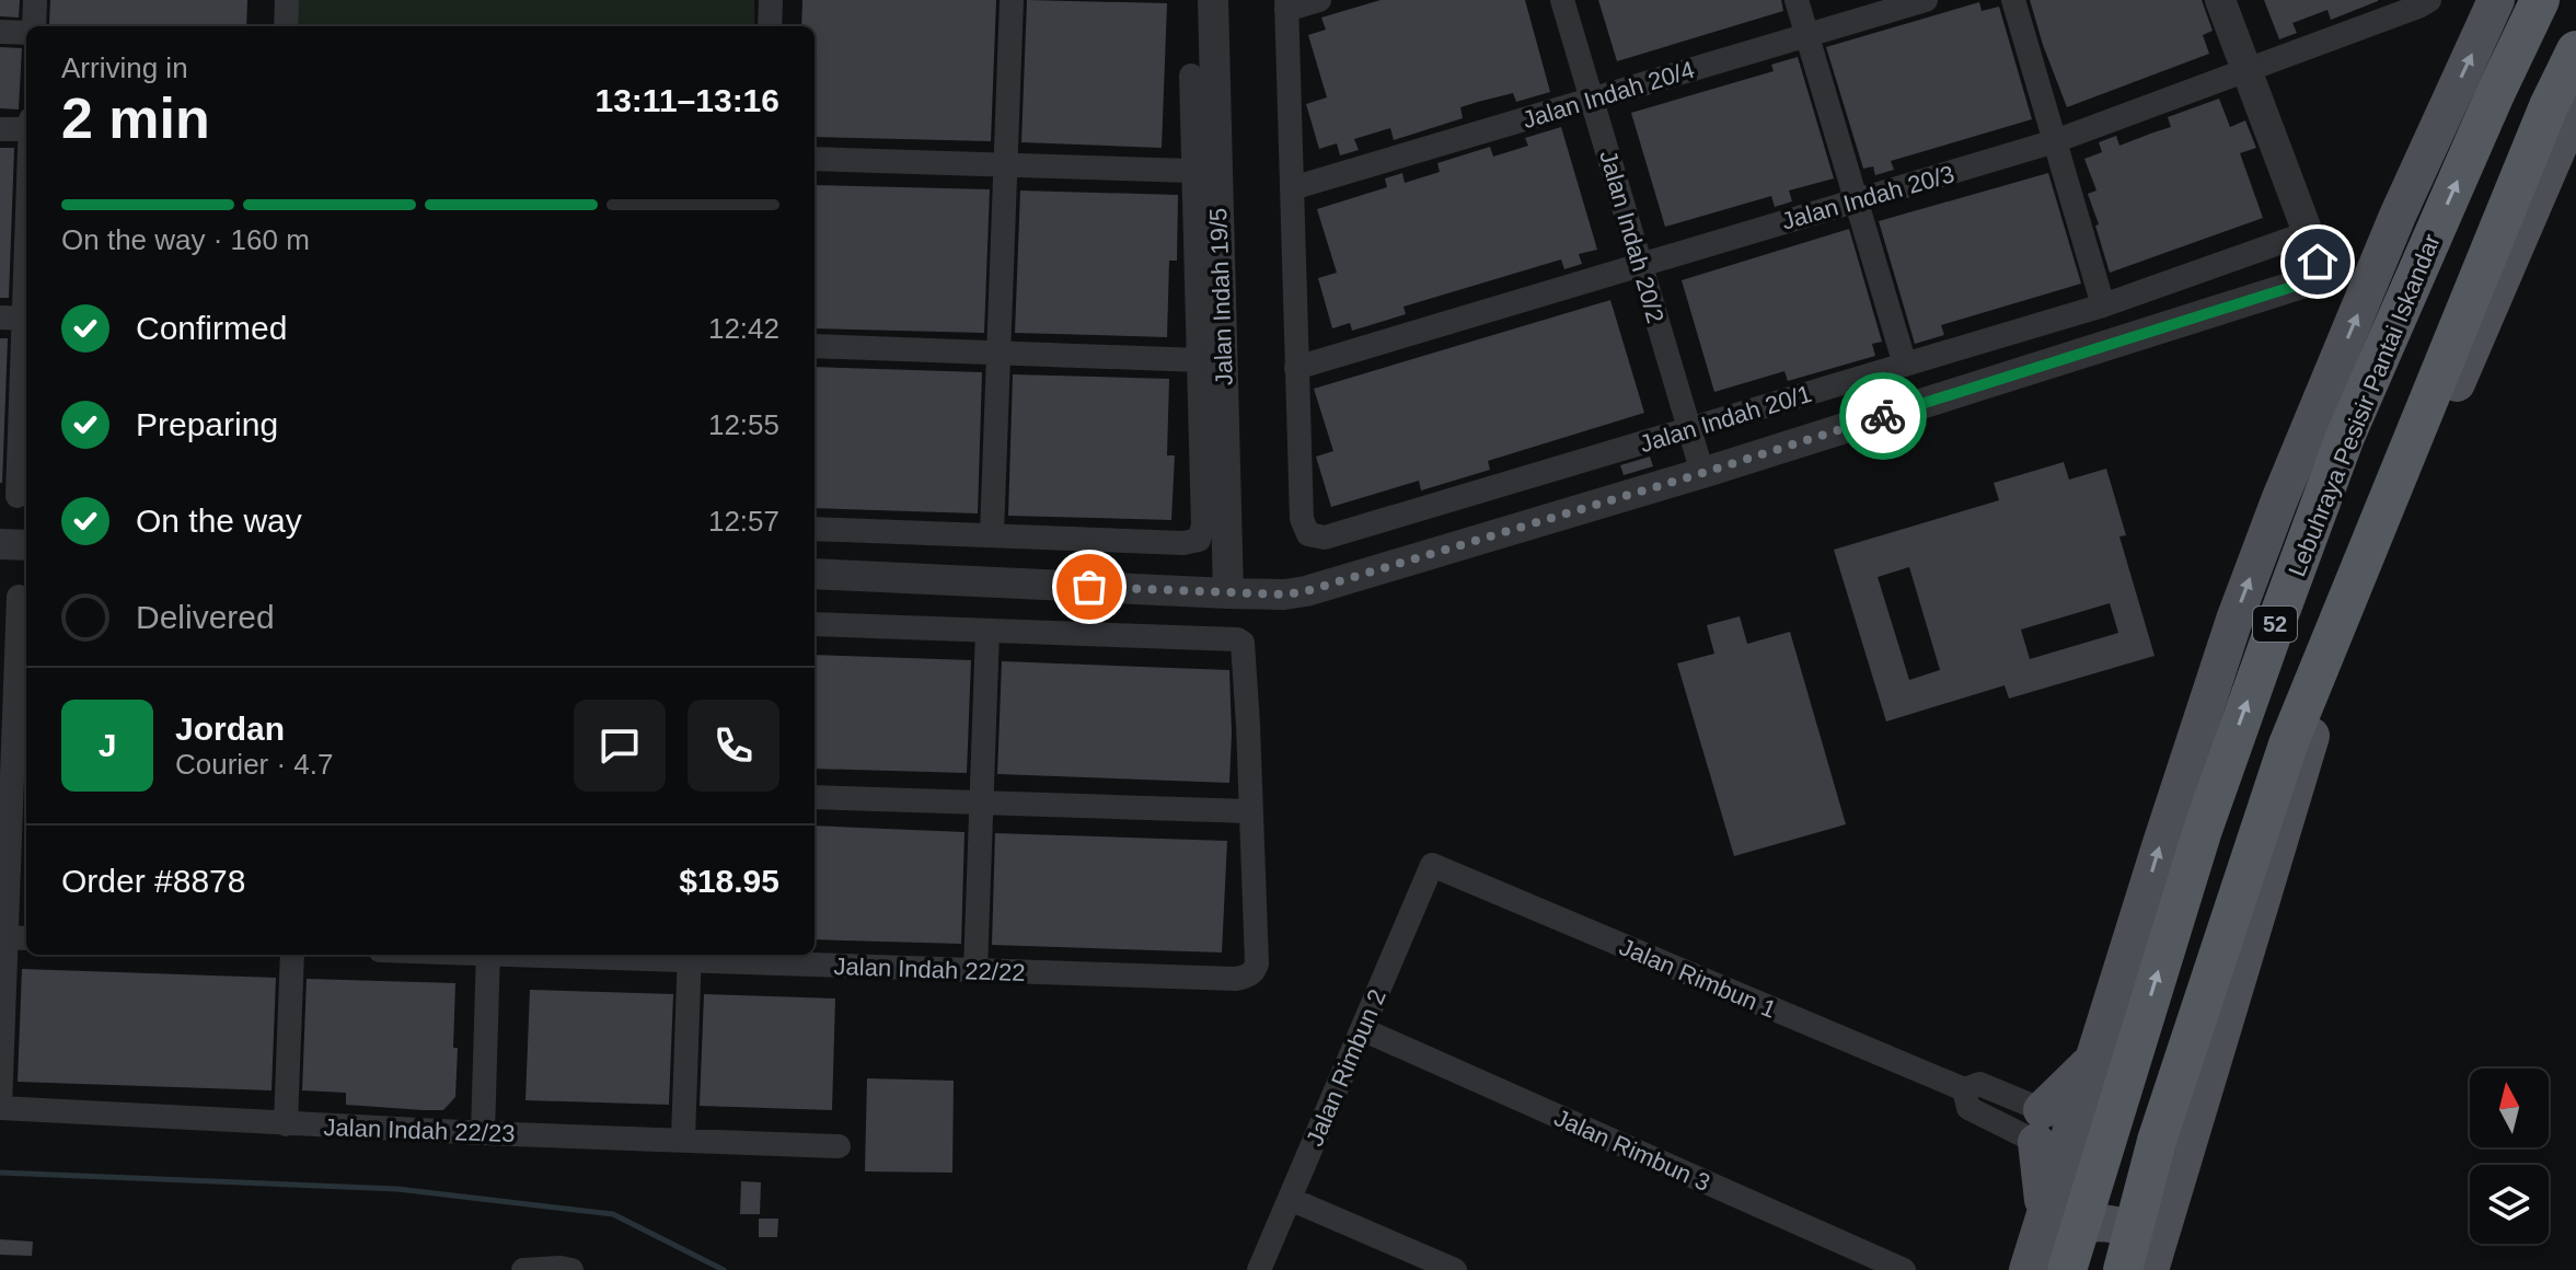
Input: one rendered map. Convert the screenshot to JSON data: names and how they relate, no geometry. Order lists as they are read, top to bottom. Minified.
{"streets":{"highway":["Lebuhraya Pesisir Pantai Iskandar","52"],"street":["Jalan Indah 20/4","Jalan Indah 20/3","Jalan Indah 20/2","Jalan Indah 19/5","Jalan Indah 20/1","Jalan Indah 22/22","Jalan Rimbun 1","Jalan Rimbun 2","Jalan Indah 22/23","Jalan Rimbun 3"]},"crossings":[["Jalan Indah 20/4","Jalan Indah 20/2"],["Jalan Indah 20/3","Jalan Indah 20/2"],["Jalan Indah 20/3","Jalan Indah 20/1"],["Jalan Indah 20/2","Jalan Indah 20/1"],["Jalan Rimbun 1","Jalan Rimbun 2"],["Jalan Rimbun 2","Jalan Rimbun 3"]],"north":"top","page":{"heading":["2 min","Arriving in","13:11–13:16"],"panel":["Jordan","Courier · 4.7","Order #8878","$18.95"],"bar":"On the way · 160 m","list":[["Confirmed","12:42"],["Preparing","12:55"],["On the way","12:57"],"Delivered"],"round":"J"}}
